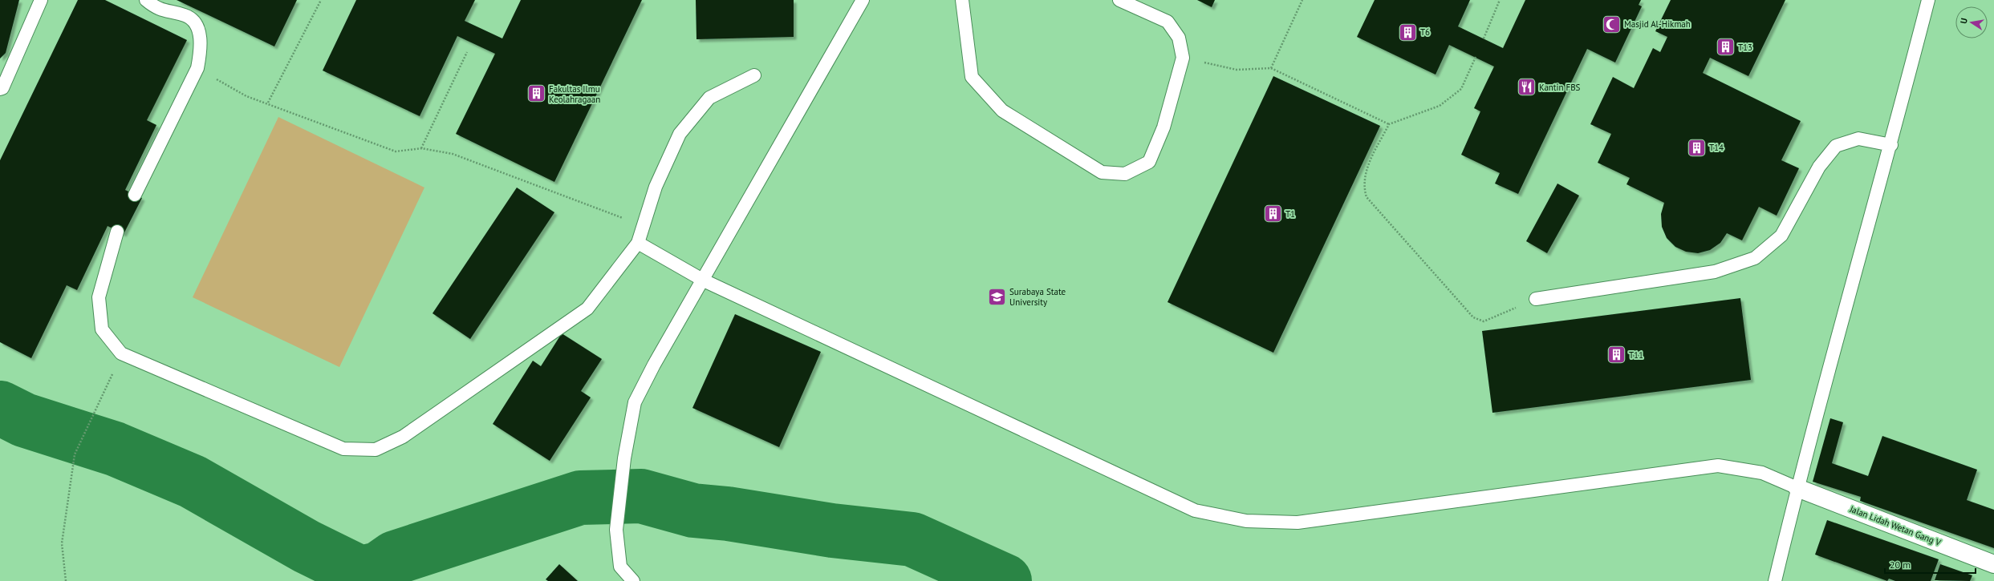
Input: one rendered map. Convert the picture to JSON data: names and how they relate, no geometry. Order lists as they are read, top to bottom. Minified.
{"streets":{"street":["Jalan Lidah Wetan Gang V"]},"places":{"mosque":["Masjid Al-Hikmah"],"building":["T6","T13","Fakultas Ilmu Keolahragaan","T14","T1","T11"],"restaurant":["Kantin FBS"],"school or university":["Surabaya State University"]},"scale_bar":"20 m","north":"left"}
